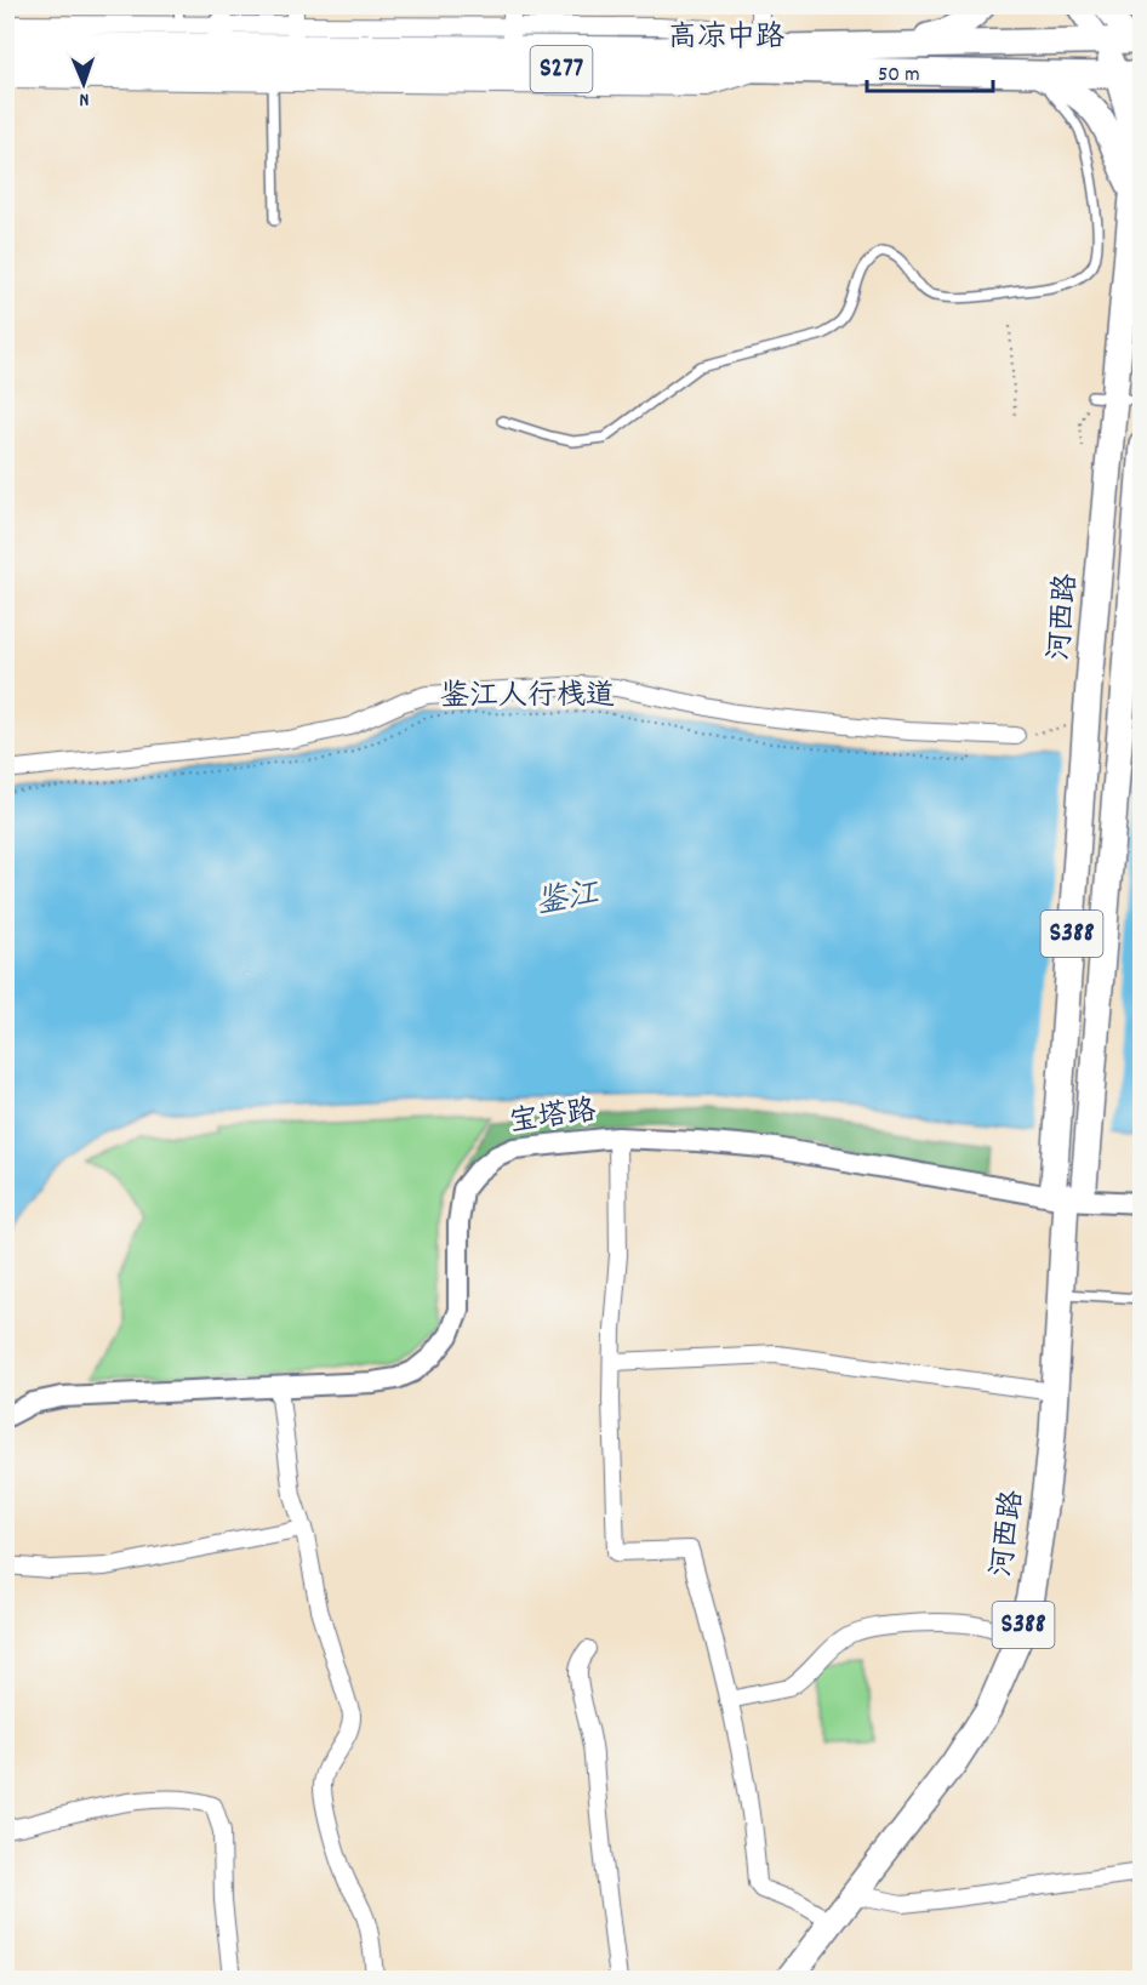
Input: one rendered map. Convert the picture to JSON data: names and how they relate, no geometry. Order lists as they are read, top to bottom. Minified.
{"streets":{"main road":["高凉中路","S277","河西路","S388"],"street":["宝塔路"],"path":["鉴江人行栈道"]},"crossings":[["高凉中路","河西路"],["河西路","宝塔路"]],"water":["鉴江"],"scale_bar":"50 m","north":"bottom"}
